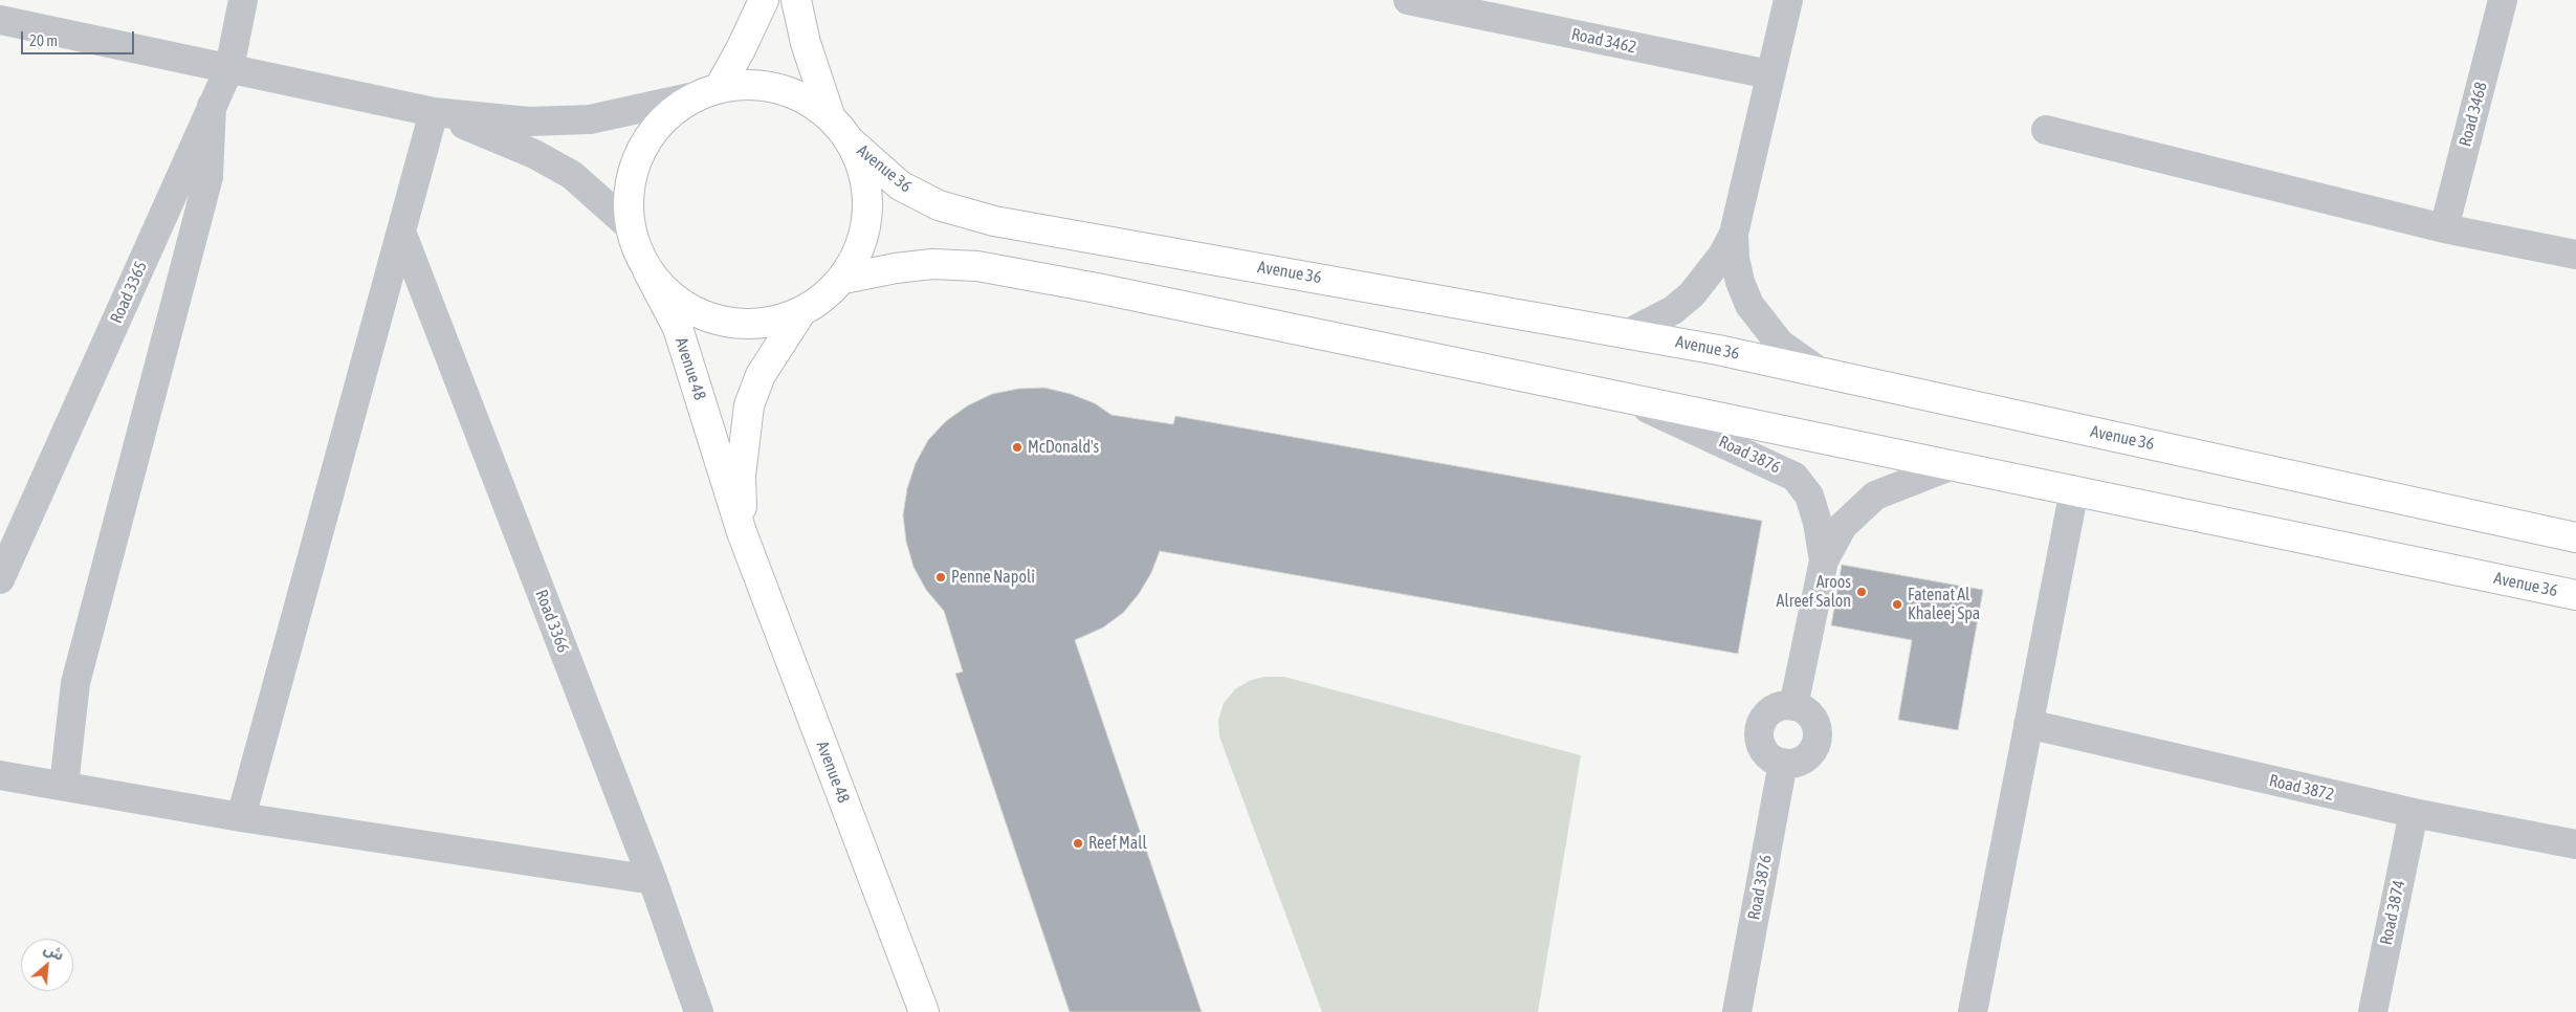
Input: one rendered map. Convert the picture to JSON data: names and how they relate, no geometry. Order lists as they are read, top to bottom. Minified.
{"streets":{"street":["Road 3462","Road 3468","Avenue 36","Road 3365","Avenue 48","Road 3876","Road 3366","Road 3872","Road 3874"]},"crossings":[["Avenue 36","Road 3876"],["Road 3872","Road 3874"]],"places":["McDonald's","Penne Napoli","Aroos Alreef Salon","Fatenat Al Khaleej Spa","Reef Mall"],"scale_bar":"20 m","north":"top right"}
